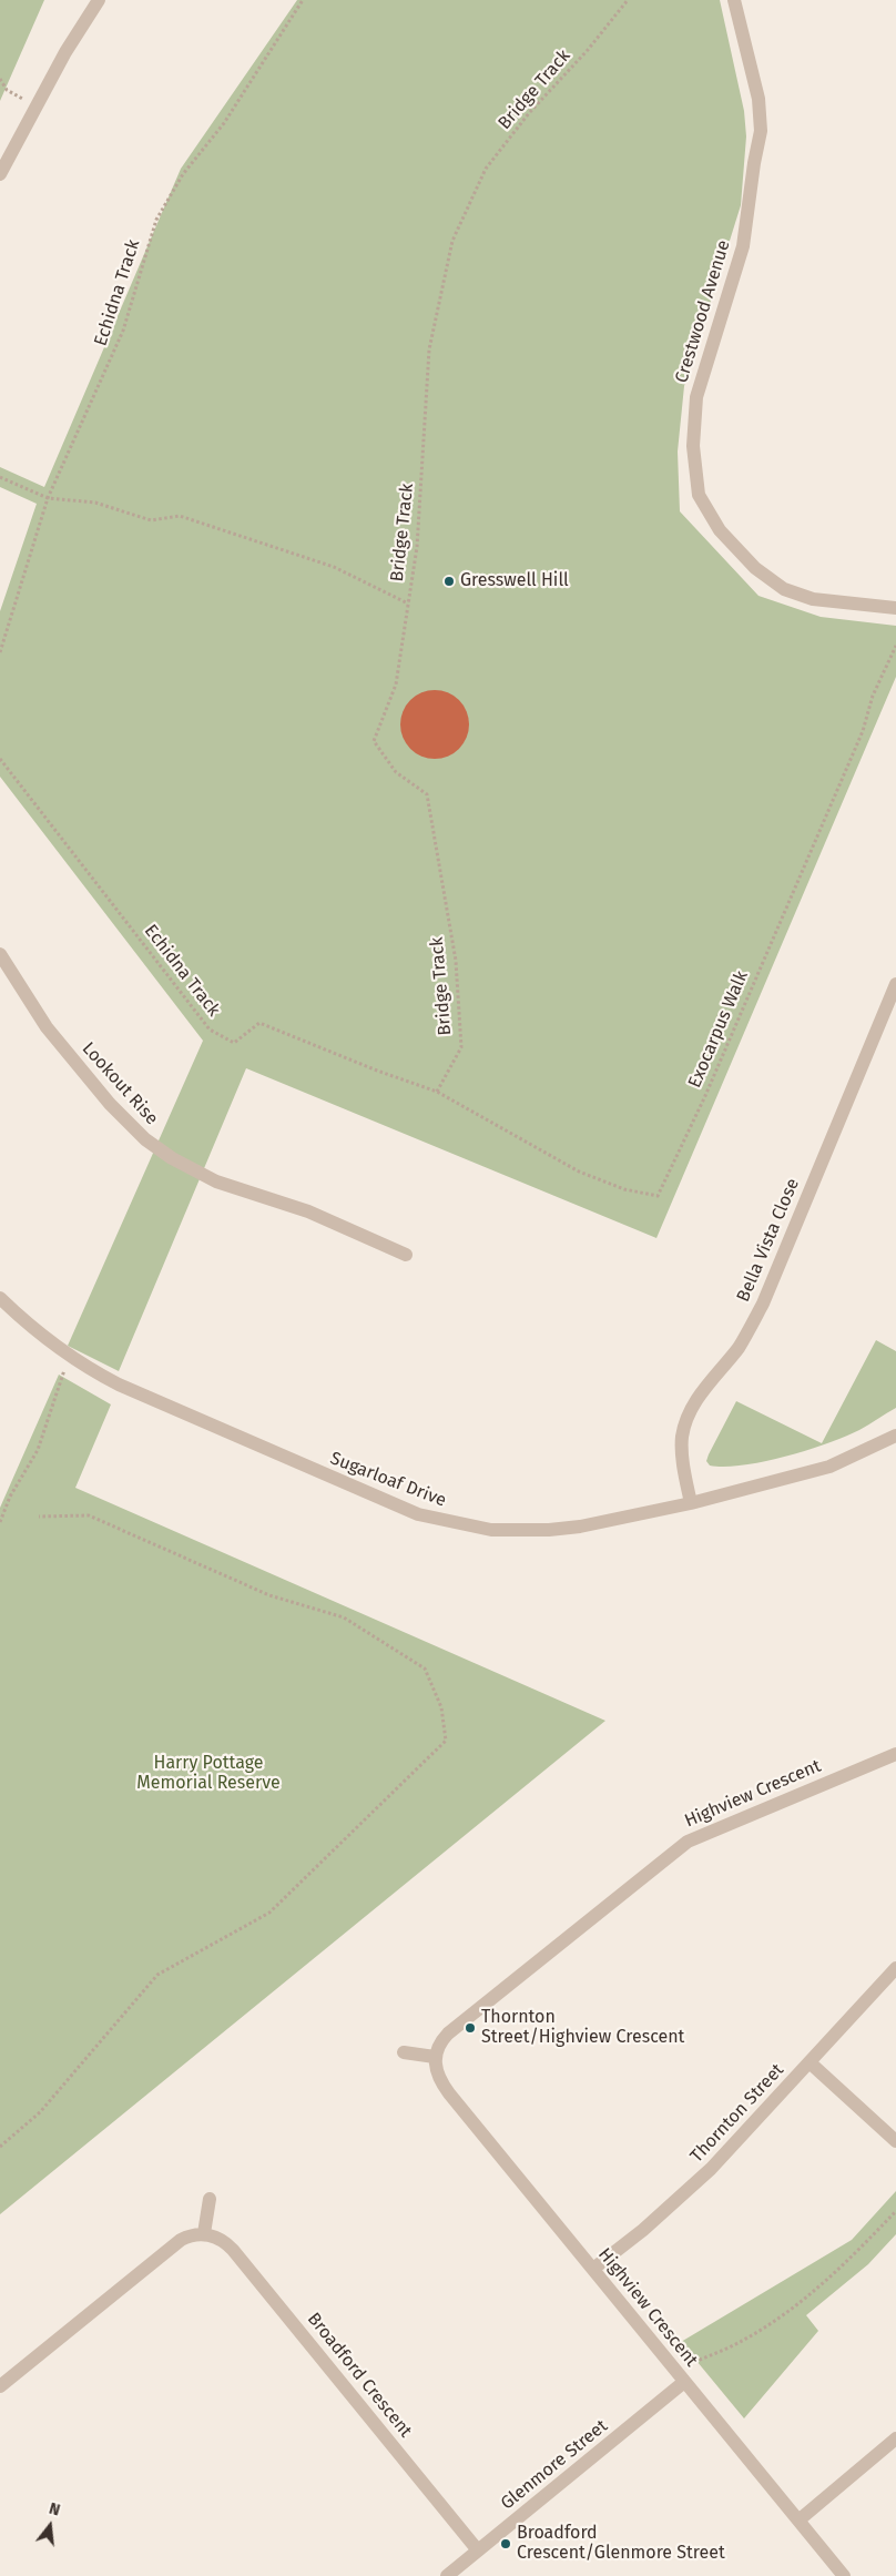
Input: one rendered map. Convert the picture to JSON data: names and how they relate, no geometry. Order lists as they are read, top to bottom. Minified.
{"streets":{"street":["Crestwood Avenue","Lookout Rise","Bella Vista Close","Sugarloaf Drive","Highview Crescent","Thornton Street","Broadford Crescent","Glenmore Street"],"path":["Bridge Track","Echidna Track","Exocarpus Walk"]},"crossings":[["Bridge Track","Echidna Track"],["Bridge Track","Exocarpus Walk"],["Echidna Track","Exocarpus Walk"],["Bella Vista Close","Sugarloaf Drive"],["Highview Crescent","Thornton Street"],["Highview Crescent","Glenmore Street"],["Broadford Crescent","Glenmore Street"]],"parks":["Harry Pottage Memorial Reserve"],"places":["Gresswell Hill","Thornton Street/Highview Crescent","Broadford Crescent/Glenmore Street"],"north":"top"}
